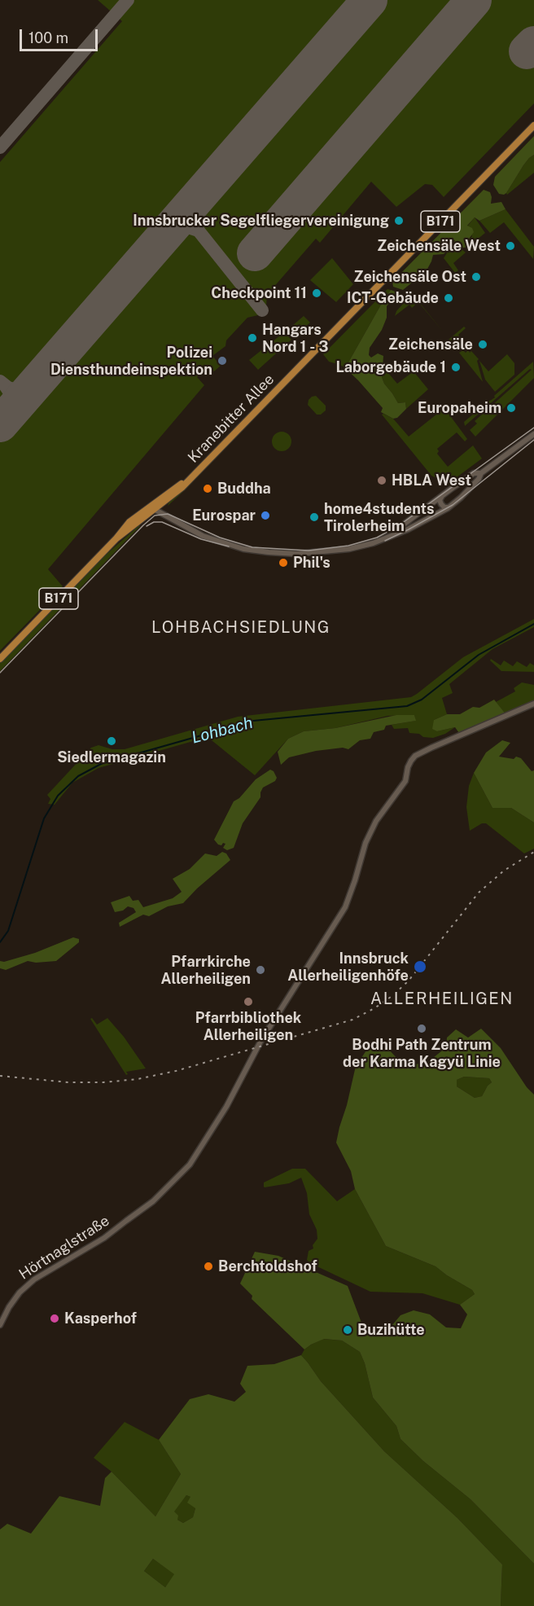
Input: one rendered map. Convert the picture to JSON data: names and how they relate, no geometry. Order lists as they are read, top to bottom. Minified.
{"streets":{"main road":["B171","Kranebitter Allee"],"street":["Hörtnaglstraße"]},"districts":["LOHBACHSIEDLUNG","ALLERHEILIGEN"],"water":["Lohbach"],"places":["Innsbrucker Segelfliegervereinigung","Zeichensäle West","Zeichensäle Ost","Checkpoint 11","ICT-Gebäude","Hangars Nord 1 - 3","Zeichensäle","Polizei Diensthundeinspektion","Laborgebäude 1","Europaheim","HBLA West","Buddha","Eurospar","home4students Tirolerheim","Phil's","Siedlermagazin","Innsbruck Allerheiligenhöfe","Pfarrkirche Allerheiligen","Pfarrbibliothek Allerheiligen","Bodhi Path Zentrum der Karma Kagyü Linie","Berchtoldshof","Kasperhof","Buzihütte"],"scale_bar":"100 m"}
